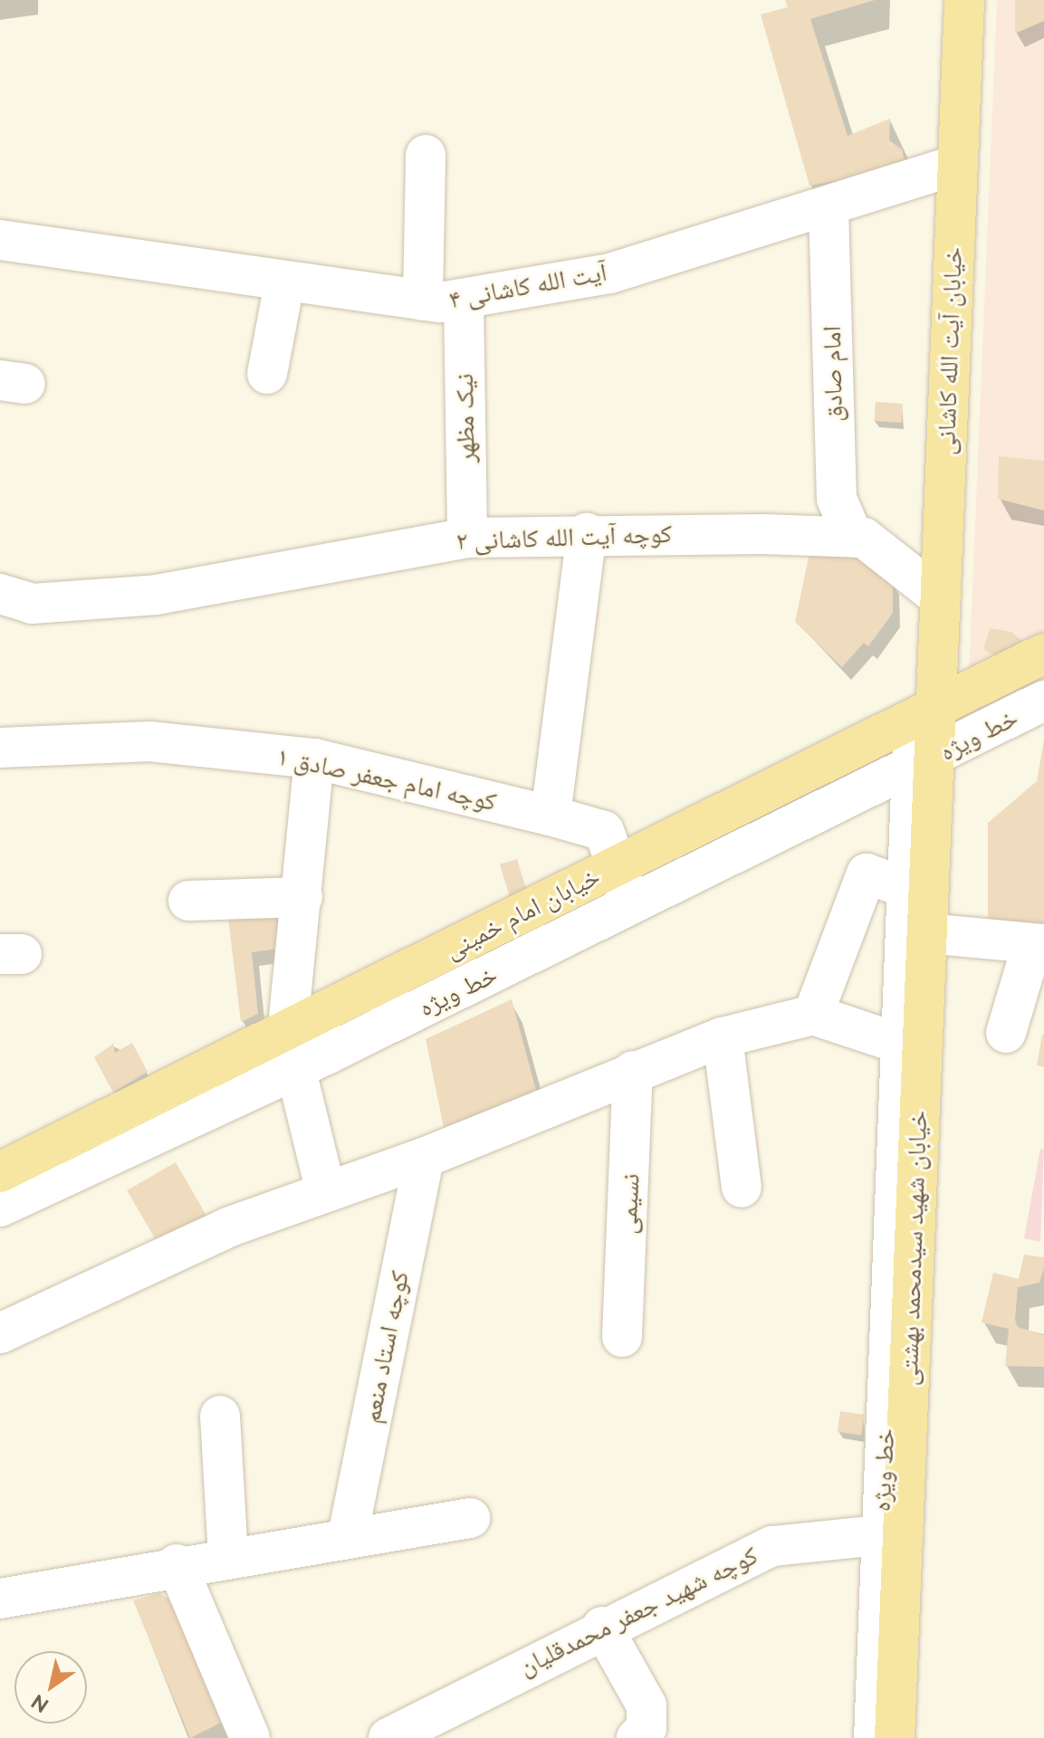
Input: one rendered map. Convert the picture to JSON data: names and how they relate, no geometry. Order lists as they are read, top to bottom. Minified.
{"streets":{"main road":["خیابان آیت الله کاشانی","خیابان امام خمینی","خیابان شهید سیدمحمد بهشتی"],"street":["آیت الله کاشانی ۴","امام صادق","نیک مظهر","کوچه آیت الله کاشانی ۲","خط ویژه","کوچه امام جعفر صادق ۱","نسیمی","کوچه استاد منعم","کوچه شهید جعفر محمدقلیان"]},"crossings":[["آیت الله کاشانی ۴","خیابان آیت الله کاشانی"],["آیت الله کاشانی ۴","امام صادق"],["آیت الله کاشانی ۴","نیک مظهر"],["خیابان آیت الله کاشانی","کوچه آیت الله کاشانی ۲"],["خیابان آیت الله کاشانی","خط ویژه"],["خیابان آیت الله کاشانی","خیابان امام خمینی"],["خیابان آیت الله کاشانی","خیابان شهید سیدمحمد بهشتی"],["امام صادق","کوچه آیت الله کاشانی ۲"],["نیک مظهر","کوچه آیت الله کاشانی ۲"],["خط ویژه","خیابان امام خمینی"],["خط ویژه","خیابان شهید سیدمحمد بهشتی"],["خط ویژه","کوچه شهید جعفر محمدقلیان"],["کوچه امام جعفر صادق ۱","خیابان امام خمینی"],["خیابان شهید سیدمحمد بهشتی","کوچه شهید جعفر محمدقلیان"]],"north":"bottom left"}
